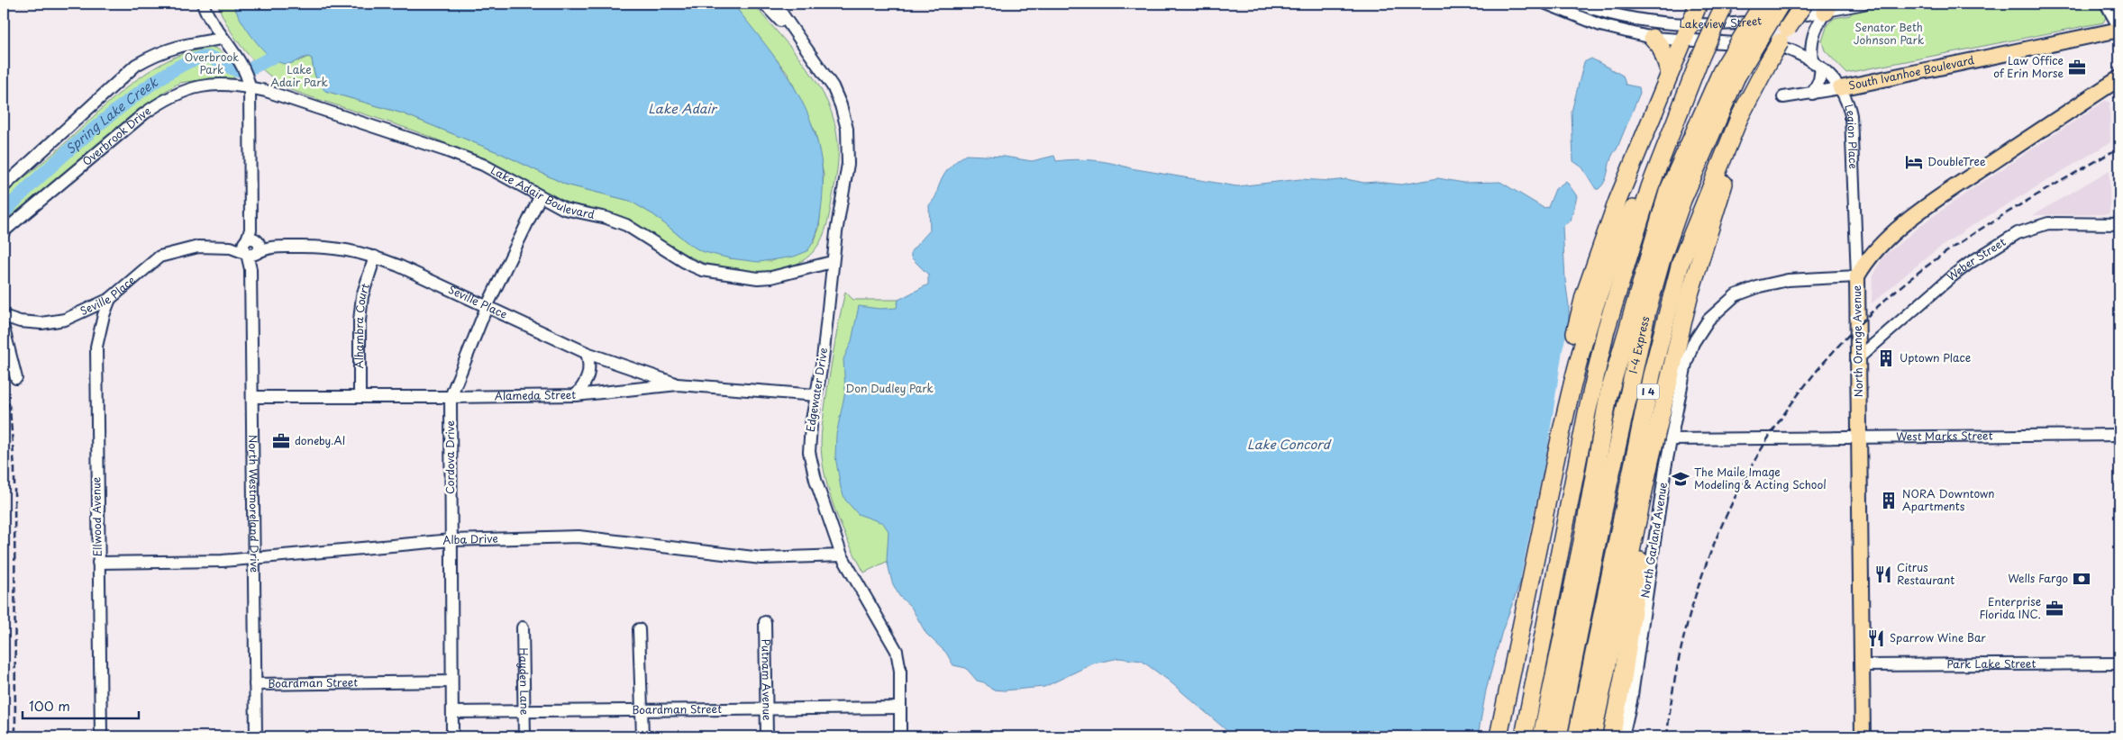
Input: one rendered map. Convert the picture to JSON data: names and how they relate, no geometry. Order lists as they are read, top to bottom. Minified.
{"streets":{"highway":["I-4 Express","I 4"],"main road":["South Ivanhoe Boulevard","North Orange Avenue"],"street":["Lakeview Street","Overbrook Drive","Legion Place","Lake Adair Boulevard","Weber Street","Seville Place","Alhambra Court","Edgewater Drive","Alameda Street","West Marks Street","Cordova Drive","North Westmoreland Drive","Ellwood Avenue","Alba Drive","North Garland Avenue","Park Lake Street","Putnam Avenue","Hayden Lane","Boardman Street"]},"crossings":[["Lakeview Street","Legion Place"],["South Ivanhoe Boulevard","Legion Place"],["Overbrook Drive","Lake Adair Boulevard"],["Legion Place","North Orange Avenue"],["Legion Place","North Garland Avenue"],["Lake Adair Boulevard","Edgewater Drive"],["Lake Adair Boulevard","Cordova Drive"],["Weber Street","North Orange Avenue"],["Seville Place","Alhambra Court"],["Seville Place","Alameda Street"],["Seville Place","Cordova Drive"],["Seville Place","North Westmoreland Drive"],["Seville Place","Ellwood Avenue"],["Alhambra Court","Alameda Street"],["North Orange Avenue","West Marks Street"],["North Orange Avenue","North Garland Avenue"],["North Orange Avenue","Park Lake Street"],["Edgewater Drive","Alameda Street"],["Edgewater Drive","Alba Drive"],["Edgewater Drive","Boardman Street"],["Alameda Street","Cordova Drive"],["Alameda Street","North Westmoreland Drive"],["West Marks Street","North Garland Avenue"],["Cordova Drive","Alba Drive"],["Cordova Drive","Boardman Street"],["North Westmoreland Drive","Alba Drive"],["North Westmoreland Drive","Boardman Street"],["Ellwood Avenue","Alba Drive"],["Putnam Avenue","Boardman Street"],["Hayden Lane","Boardman Street"]],"water":["Lake Adair","Spring Lake Creek","Lake Concord"],"parks":["Senator Beth Johnson Park","Overbrook Park","Lake Adair Park","Don Dudley Park"],"places":{"office":["Law Office of Erin Morse","doneby.AI","Enterprise Florida INC."],"hotel":["DoubleTree"],"building":["Uptown Place","NORA Downtown Apartments"],"school or university":["The Maile Image Modeling & Acting School"],"restaurant":["Citrus Restaurant","Sparrow Wine Bar"],"bank":["Wells Fargo"]},"scale_bar":"100 m"}
